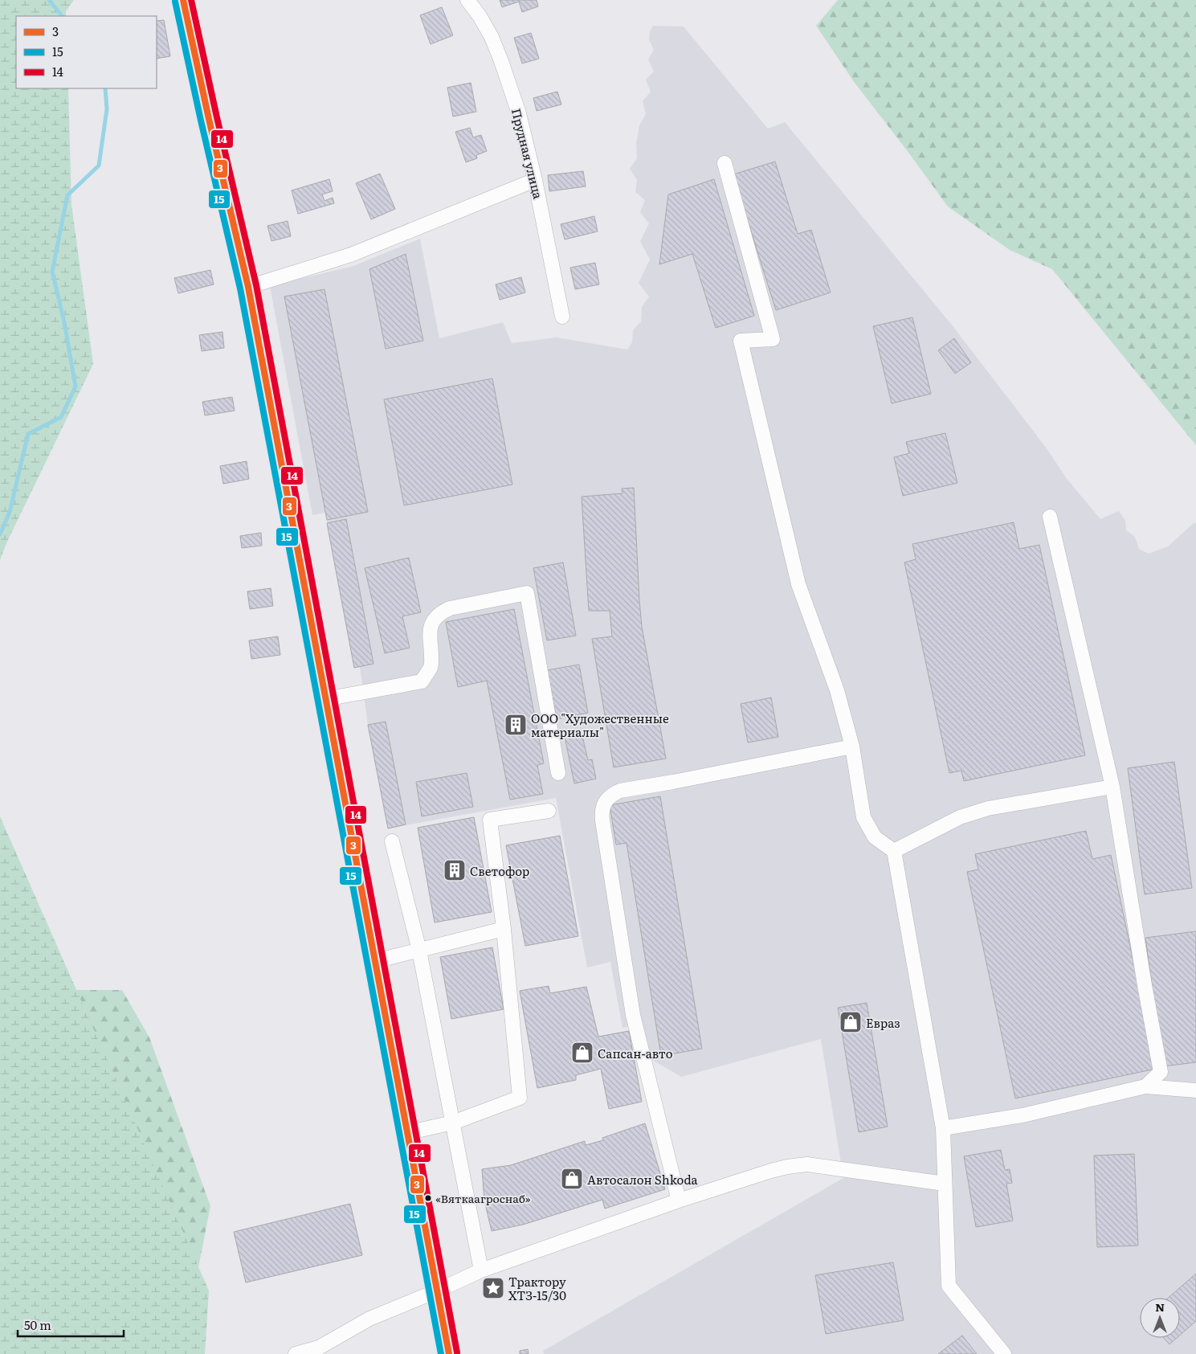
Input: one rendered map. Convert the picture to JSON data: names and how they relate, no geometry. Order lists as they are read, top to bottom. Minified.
{"streets":{"street":["Прудная улица"]},"places":{"building":["ООО \"Художественные материалы\"","Светофор"],"shop":["Евраз","Сапсан-авто","Автосалон Shkoda"],"other":["«Вяткаагроснаб»"],"place":["Трактору ХТЗ-15/30"]},"lines":["transit line 3","transit line 14","transit line 15"],"legend":["3","15","14"],"scale_bar":"50 m","north":"top"}
